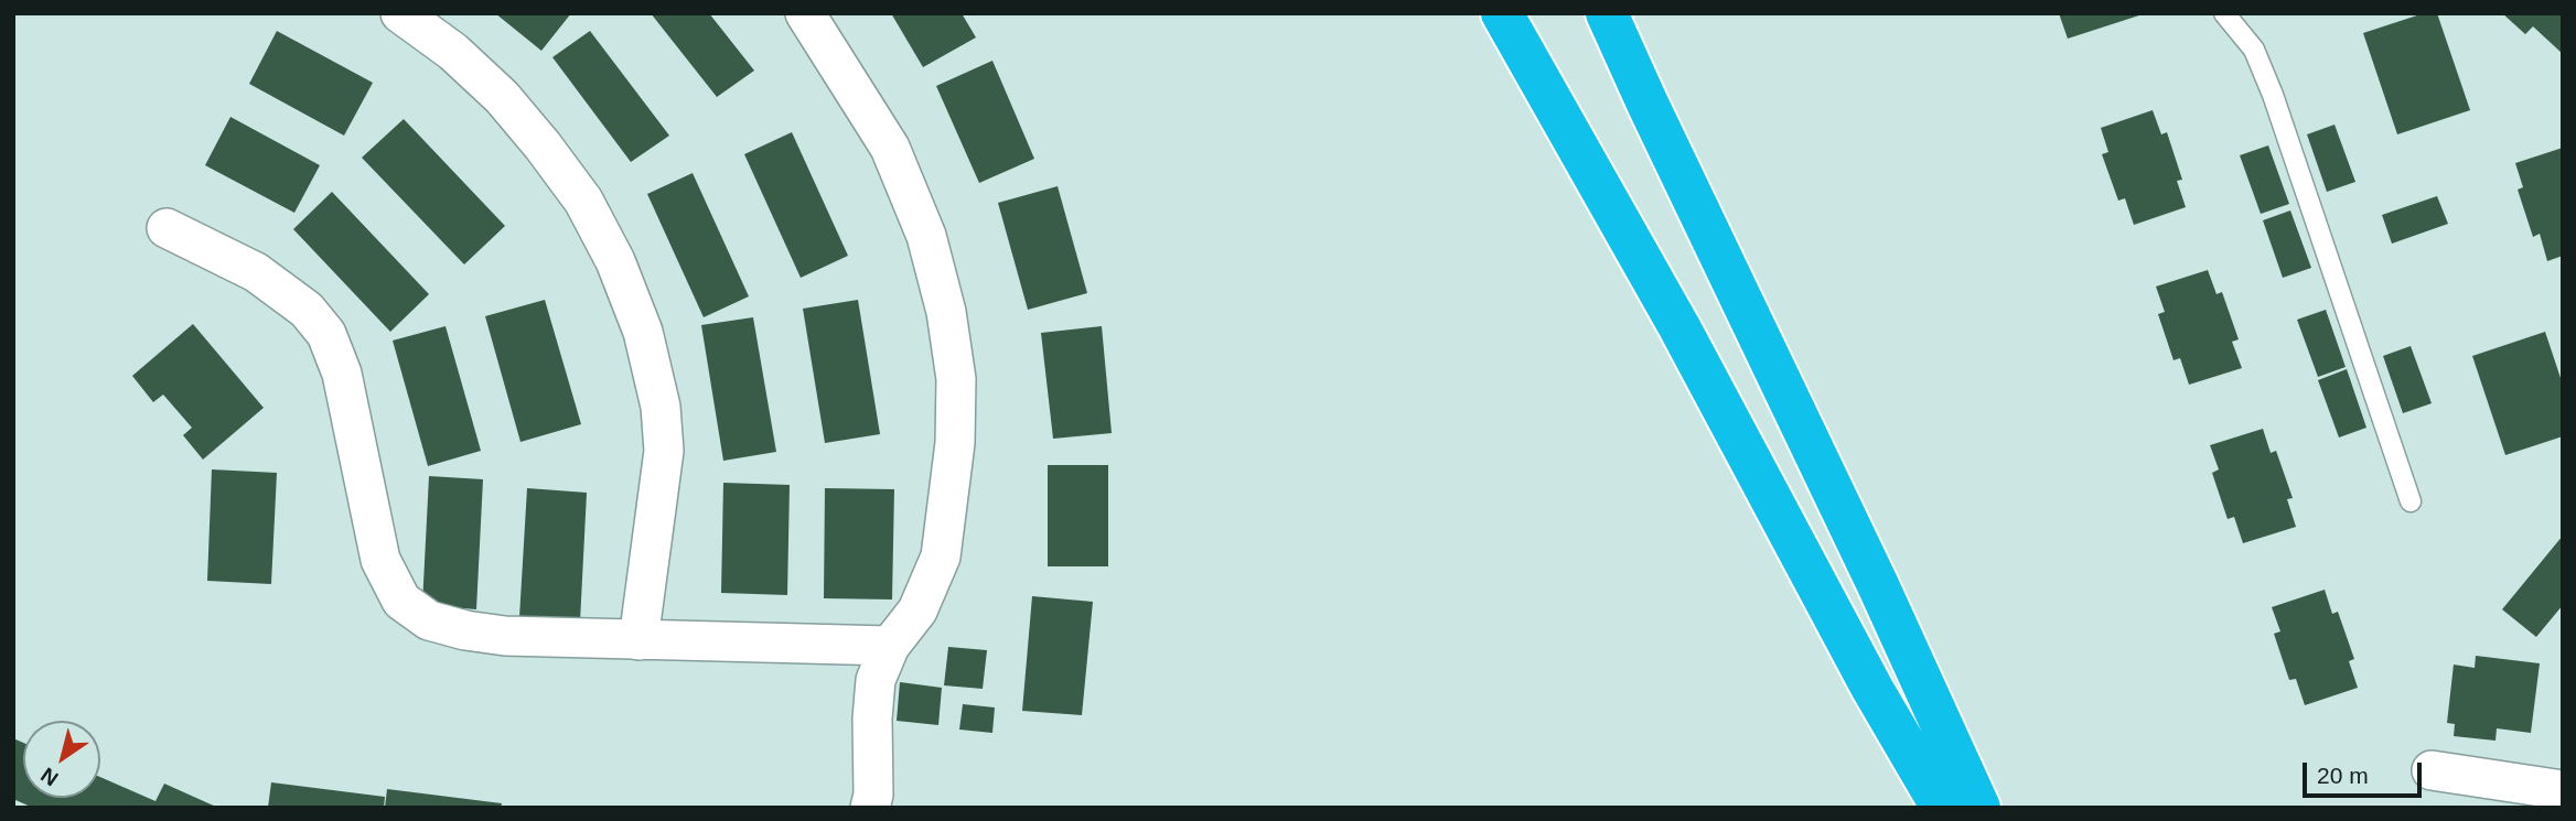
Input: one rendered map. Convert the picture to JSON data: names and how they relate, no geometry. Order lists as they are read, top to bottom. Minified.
{"scale_bar":"20 m","north":"bottom left"}
